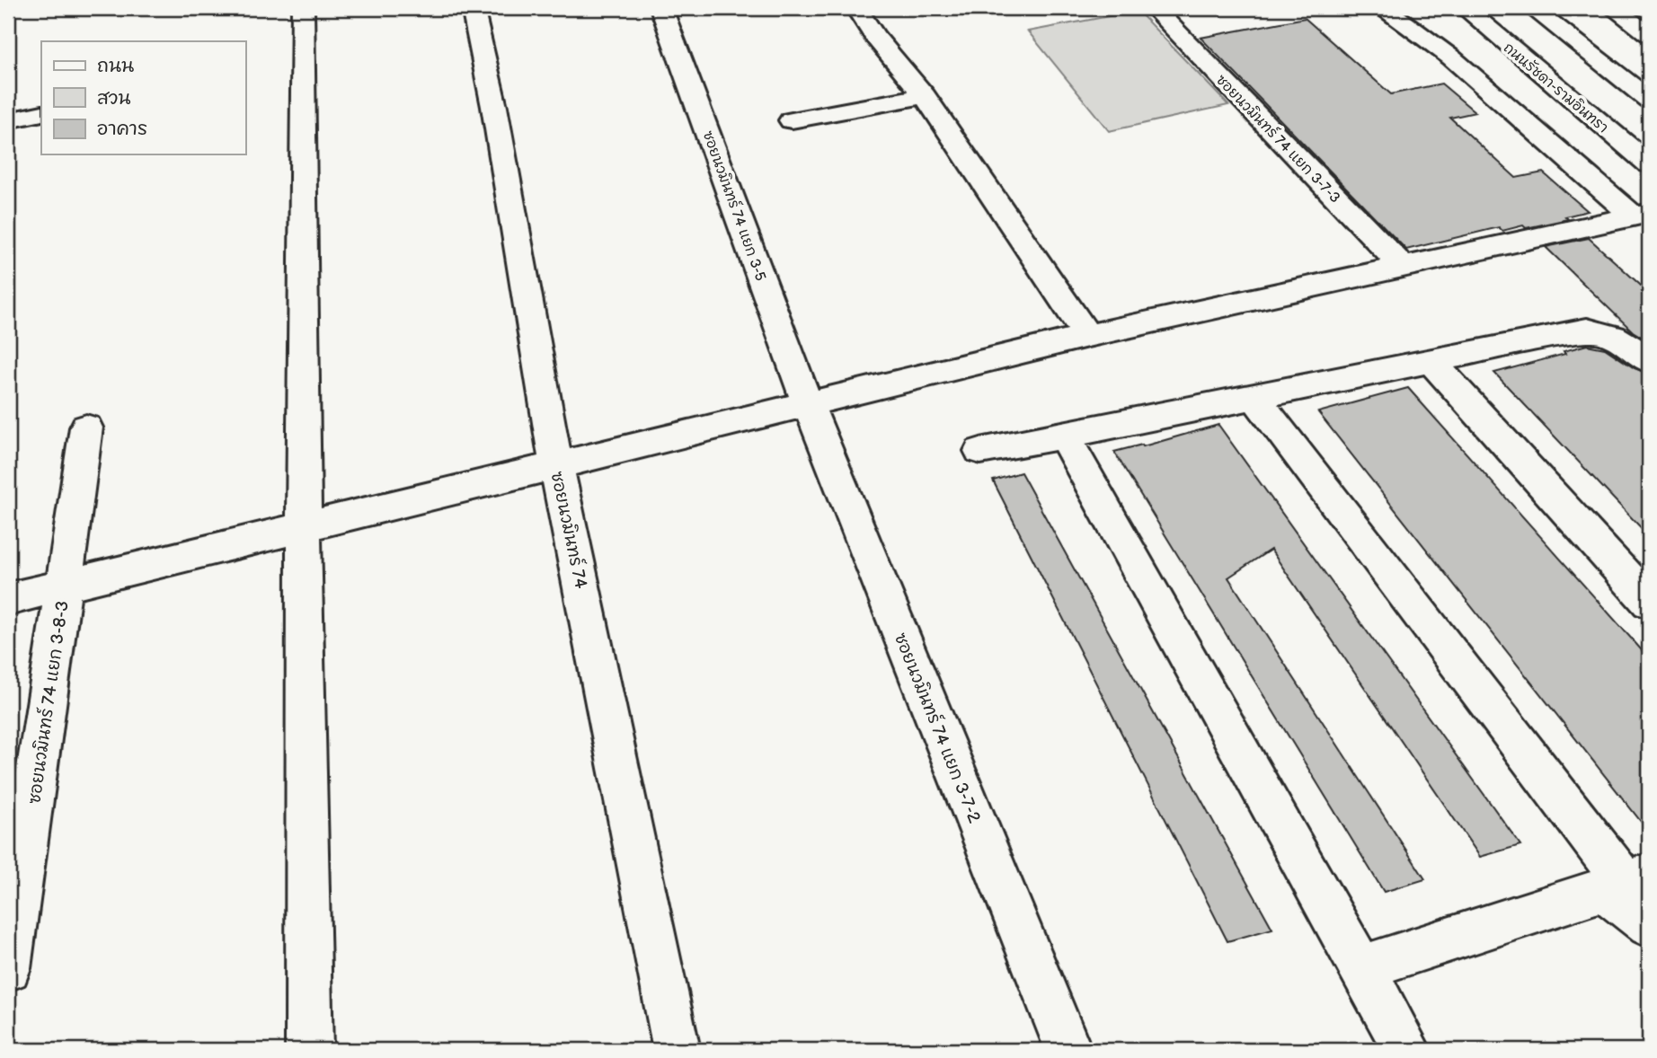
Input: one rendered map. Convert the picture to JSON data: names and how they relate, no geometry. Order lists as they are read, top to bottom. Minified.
{"streets":{"street":["ถนนรัชดา-รามอินทรา","ซอยนวมินทร์ 74 แยก 3-7-3","ซอยนวมินทร์ 74 แยก 3-5","ซอยนวมินทร์ 74","ซอยนวมินทร์ 74 แยก 3-8-3","ซอยนวมินทร์ 74 แยก 3-7-2"]},"crossings":[["ซอยนวมินทร์ 74 แยก 3-5","ซอยนวมินทร์ 74 แยก 3-7-2"]],"legend":["ถนน","สวน","อาคาร"]}
